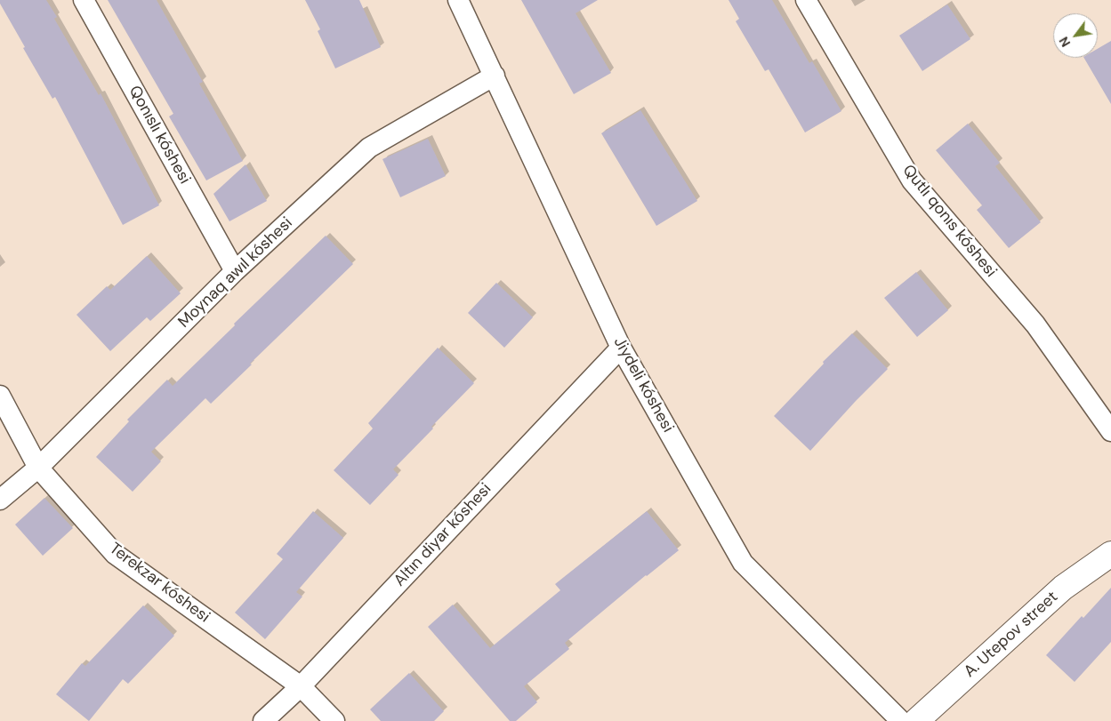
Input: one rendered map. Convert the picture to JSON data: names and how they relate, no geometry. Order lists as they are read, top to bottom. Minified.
{"streets":{"street":["Qonıslı kóshesi","Qutlı qonıs kóshesi","Moynaq awıl kóshesi","Jiydeli kóshesi","Altın diyar kóshesi","Terekzar kóshesi","A. Utepov street"]},"crossings":[["Qonıslı kóshesi","Moynaq awıl kóshesi"],["Moynaq awıl kóshesi","Jiydeli kóshesi"],["Moynaq awıl kóshesi","Terekzar kóshesi"],["Jiydeli kóshesi","Altın diyar kóshesi"],["Altın diyar kóshesi","Terekzar kóshesi"]],"north":"bottom left"}
